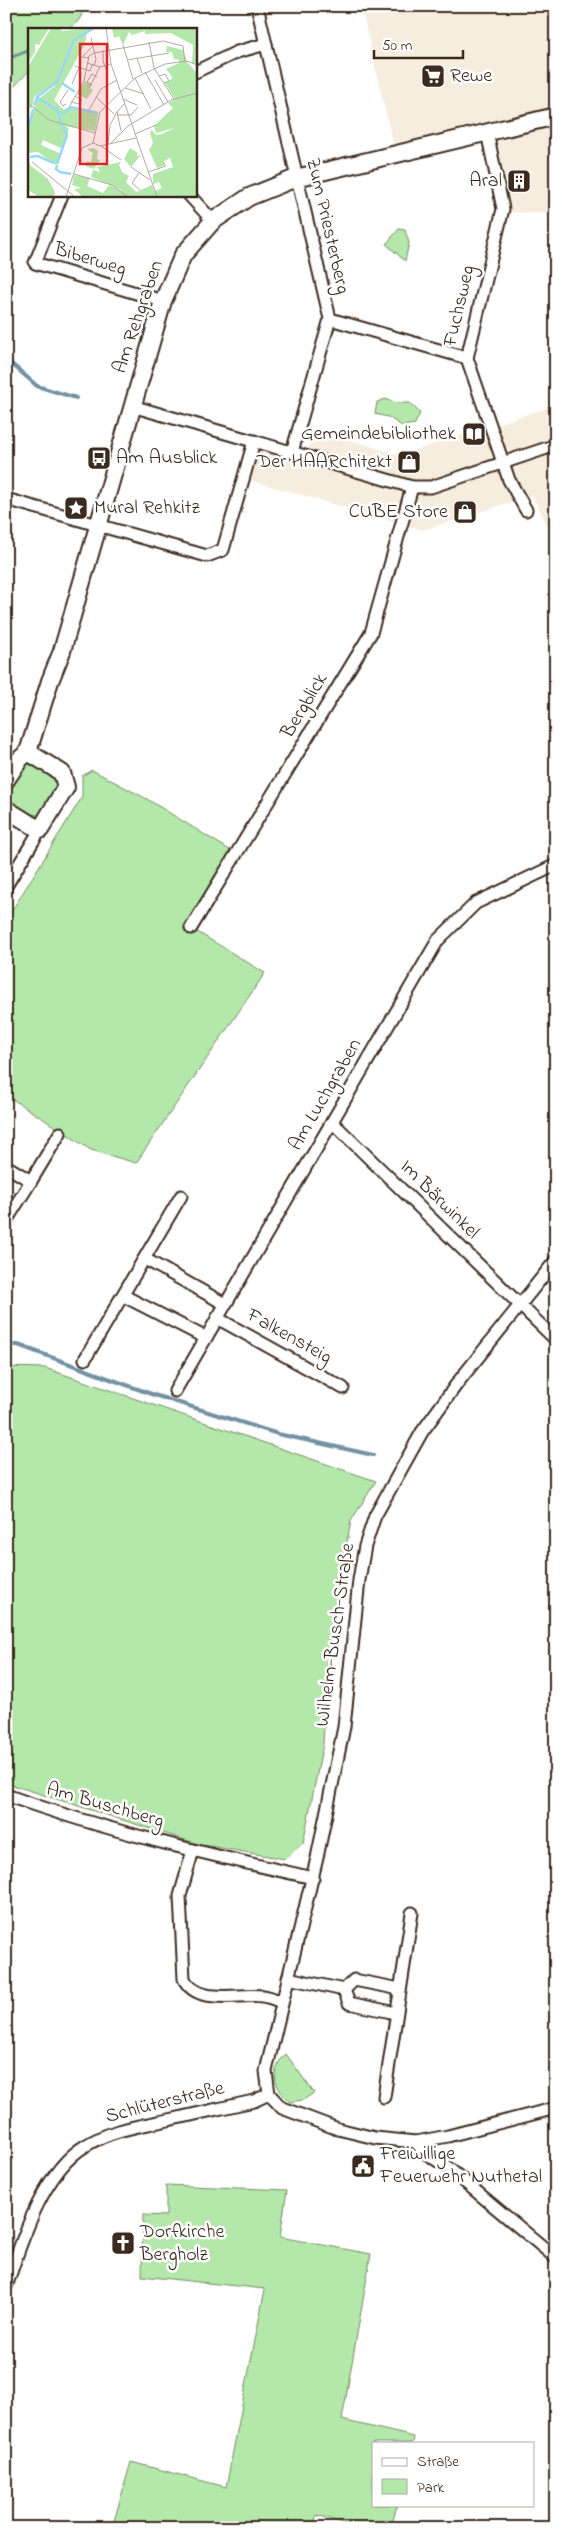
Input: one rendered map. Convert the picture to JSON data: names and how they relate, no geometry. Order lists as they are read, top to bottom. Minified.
{"streets":{"street":["Zum Priesterberg","Biberweg","Fuchsweg","Am Rehgraben","Bergblick","Am Luchgraben","Im Bärwinkel","Falkensteig","Wilhelm-Busch-Straße","Am Buschberg","Schlüterstraße"]},"crossings":[["Zum Priesterberg","Am Rehgraben"],["Biberweg","Am Rehgraben"],["Fuchsweg","Am Rehgraben"],["Am Luchgraben","Im Bärwinkel"],["Am Luchgraben","Falkensteig"],["Im Bärwinkel","Wilhelm-Busch-Straße"],["Wilhelm-Busch-Straße","Am Buschberg"],["Wilhelm-Busch-Straße","Schlüterstraße"]],"places":{"supermarket":["Rewe"],"building":["Aral"],"library":["Gemeindebibliothek"],"bus stop":["Am Ausblick"],"shop":["Der HAARchitekt","CUBE Store"],"place":["Mural Rehkitz"],"public building":["Freiwillige Feuerwehr Nuthetal"],"church":["Dorfkirche Bergholz"]},"legend":["Straße","Park"],"scale_bar":"50 m"}
